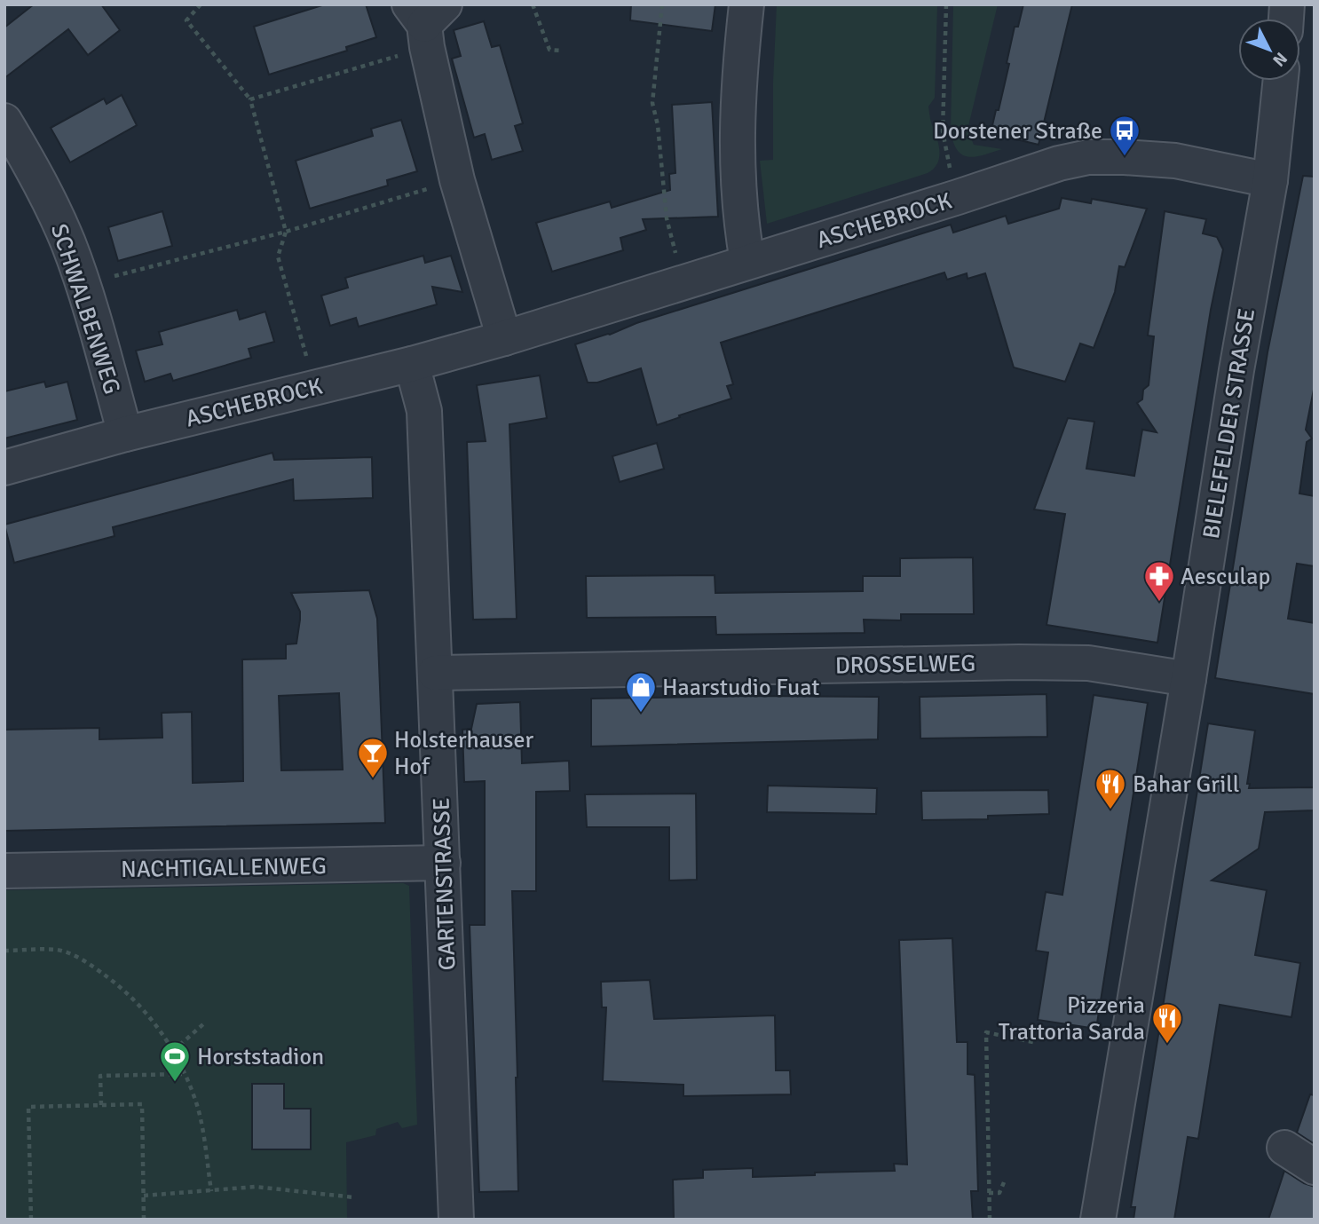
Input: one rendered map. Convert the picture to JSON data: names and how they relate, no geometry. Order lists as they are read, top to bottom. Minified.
{"streets":{"street":["ASCHEBROCK","SCHWALBENWEG","BIELEFELDER STRASSE","DROSSELWEG","NACHTIGALLENWEG","GARTENSTRASSE"]},"crossings":[["ASCHEBROCK","SCHWALBENWEG"],["ASCHEBROCK","BIELEFELDER STRASSE"],["ASCHEBROCK","GARTENSTRASSE"],["BIELEFELDER STRASSE","DROSSELWEG"],["DROSSELWEG","GARTENSTRASSE"],["NACHTIGALLENWEG","GARTENSTRASSE"]],"places":{"bus stop":["Dorstener Straße"],"pharmacy":["Aesculap"],"shop":["Haarstudio Fuat"],"bar":["Holsterhauser Hof"],"restaurant":["Bahar Grill","Pizzeria Trattoria Sarda"],"sports":["Horststadion"]},"north":"bottom right"}
